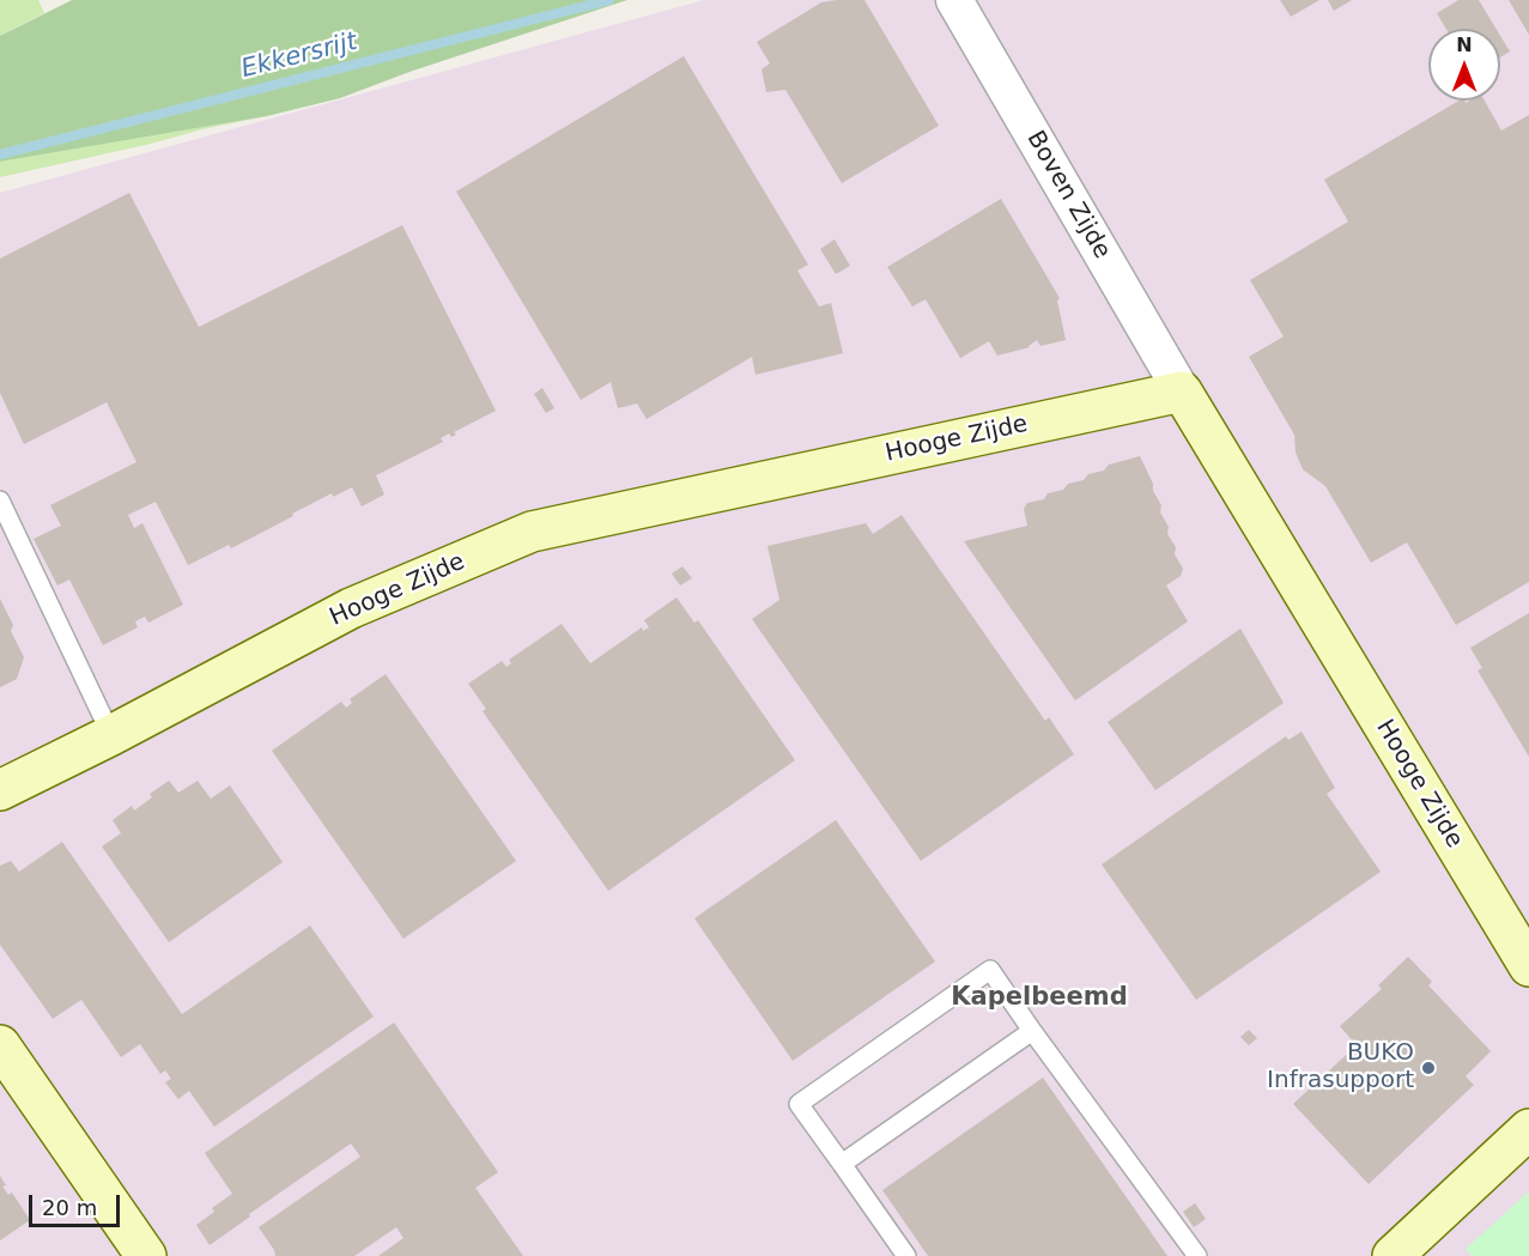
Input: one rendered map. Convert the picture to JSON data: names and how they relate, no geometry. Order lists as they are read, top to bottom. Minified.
{"streets":{"street":["Boven Zijde","Hooge Zijde"]},"crossings":[["Boven Zijde","Hooge Zijde"]],"districts":["Kapelbeemd"],"water":["Ekkersrijt"],"places":["BUKO Infrasupport"],"scale_bar":"20 m","north":"top"}
